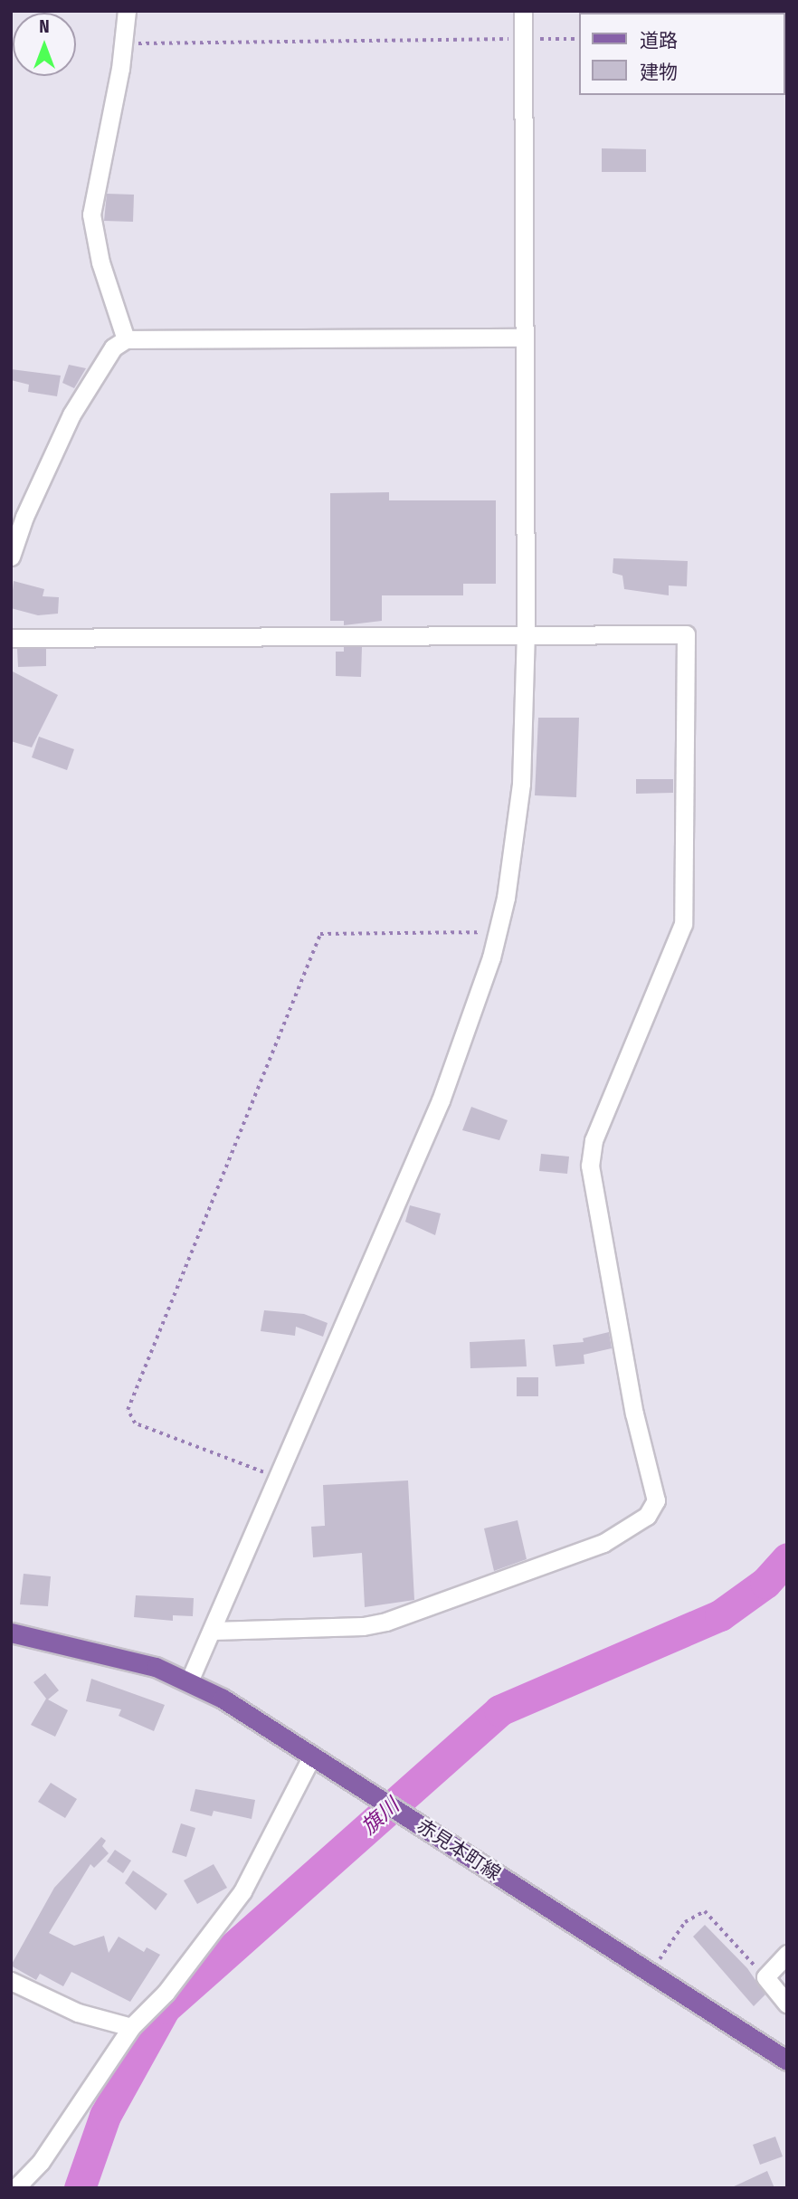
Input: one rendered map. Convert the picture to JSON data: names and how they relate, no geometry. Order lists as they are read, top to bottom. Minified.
{"streets":{"main road":["赤見本町線"]},"water":["旗川"],"legend":["道路","建物"],"north":"top"}
